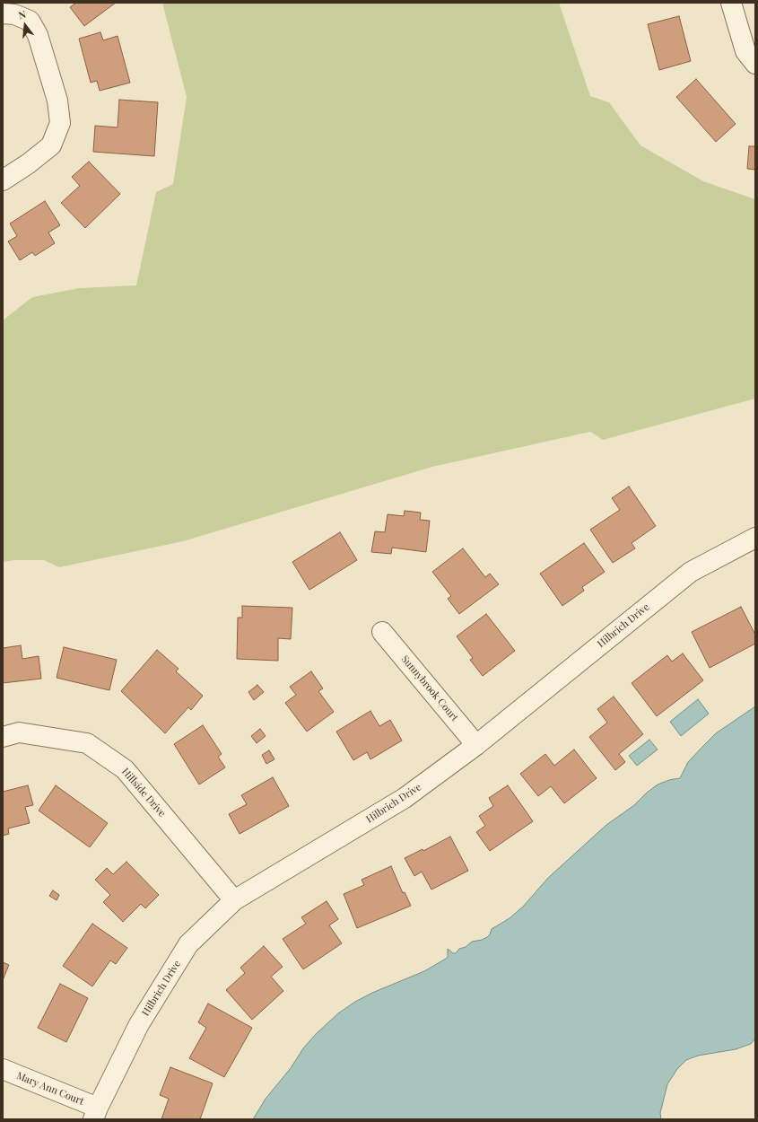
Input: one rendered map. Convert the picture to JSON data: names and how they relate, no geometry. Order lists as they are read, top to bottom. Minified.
{"streets":{"street":["Hilbrich Drive","Sunnybrook Court","Hillside Drive","Mary Ann Court"]},"crossings":[["Hilbrich Drive","Sunnybrook Court"],["Hilbrich Drive","Hillside Drive"],["Hilbrich Drive","Mary Ann Court"]],"north":"top"}
